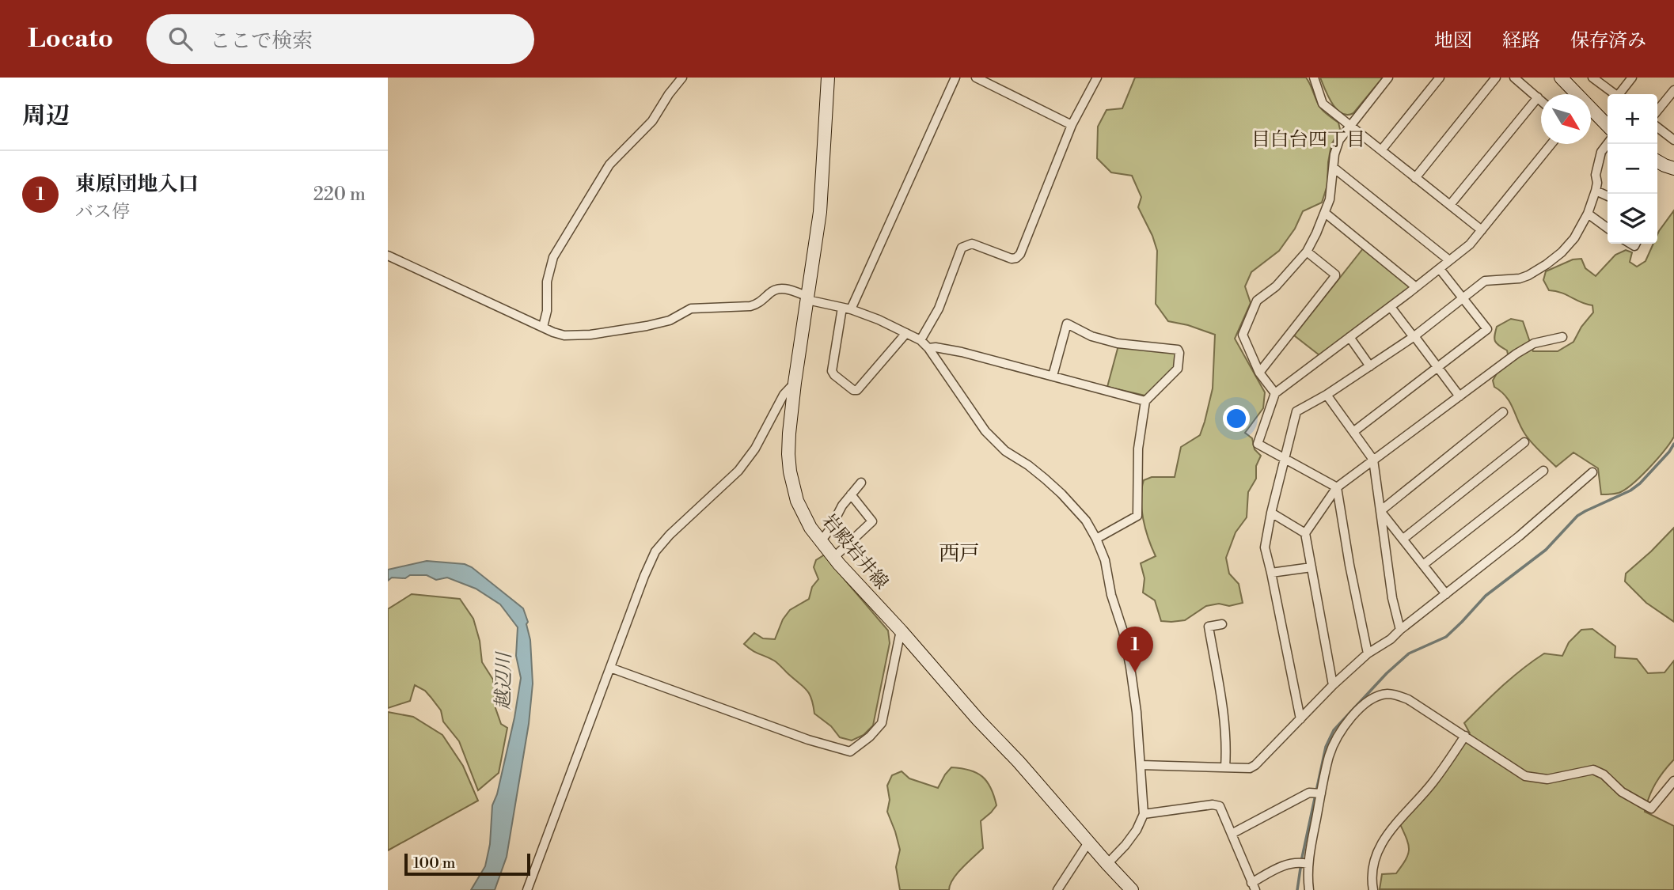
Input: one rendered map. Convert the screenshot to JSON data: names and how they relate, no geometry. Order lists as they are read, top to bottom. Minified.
{"streets":{"main road":["岩殿岩井線"]},"districts":["目白台四丁目","西戸"],"water":["越辺川"],"scale_bar":"100 m","north":"bottom right","page":{"header":"Locato","search":"ここで検索","nav":["地図","経路","保存済み"],"heading":"周辺","map_buttons":["+","−"],"list":[{"mark":"1","name":"東原団地入口","note":"バス停","value":"220 m"}],"pins":"1","scale":"100 m"}}
